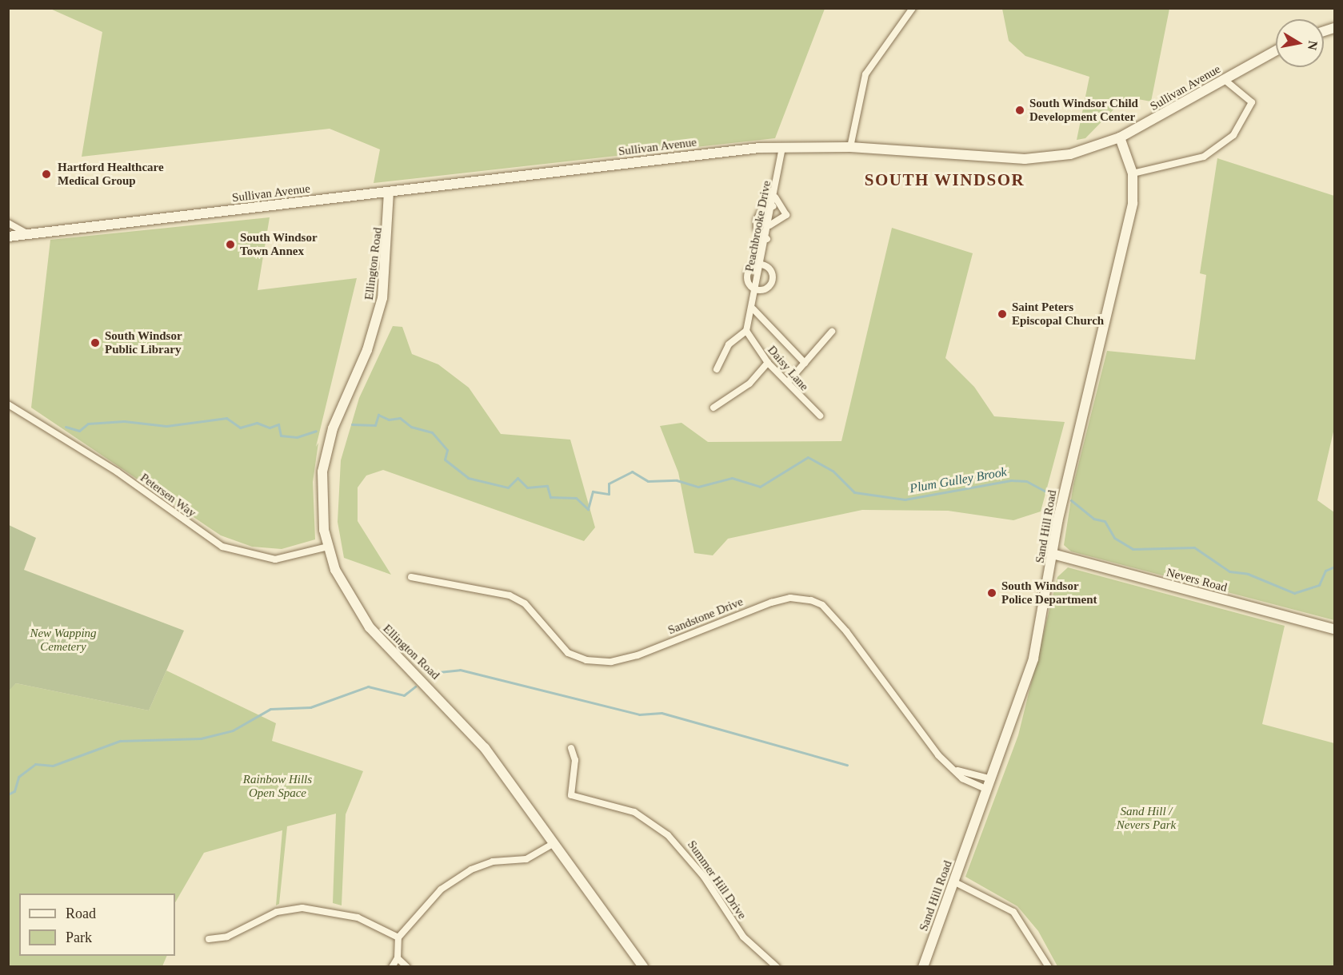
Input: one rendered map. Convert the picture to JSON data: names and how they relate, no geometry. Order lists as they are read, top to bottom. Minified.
{"streets":{"main road":["Sullivan Avenue","Ellington Road","Sand Hill Road","Nevers Road"],"street":["Peachbrooke Drive","Daisy Lane","Petersen Way","Sandstone Drive","Summer Hill Drive"]},"crossings":[["Sullivan Avenue","Peachbrooke Drive"],["Sullivan Avenue","Ellington Road"],["Sullivan Avenue","Sand Hill Road"],["Peachbrooke Drive","Daisy Lane"],["Ellington Road","Petersen Way"],["Sand Hill Road","Nevers Road"],["Sand Hill Road","Sandstone Drive"]],"districts":["SOUTH WINDSOR"],"water":["Plum Gulley Brook"],"parks":["New Wapping Cemetery","Rainbow Hills Open Space","Sand Hill / Nevers Park"],"places":["South Windsor Child Development Center","Hartford Healthcare Medical Group","South Windsor Town Annex","Saint Peters Episcopal Church","South Windsor Public Library","South Windsor Police Department"],"legend":["Road","Park"],"north":"right"}
